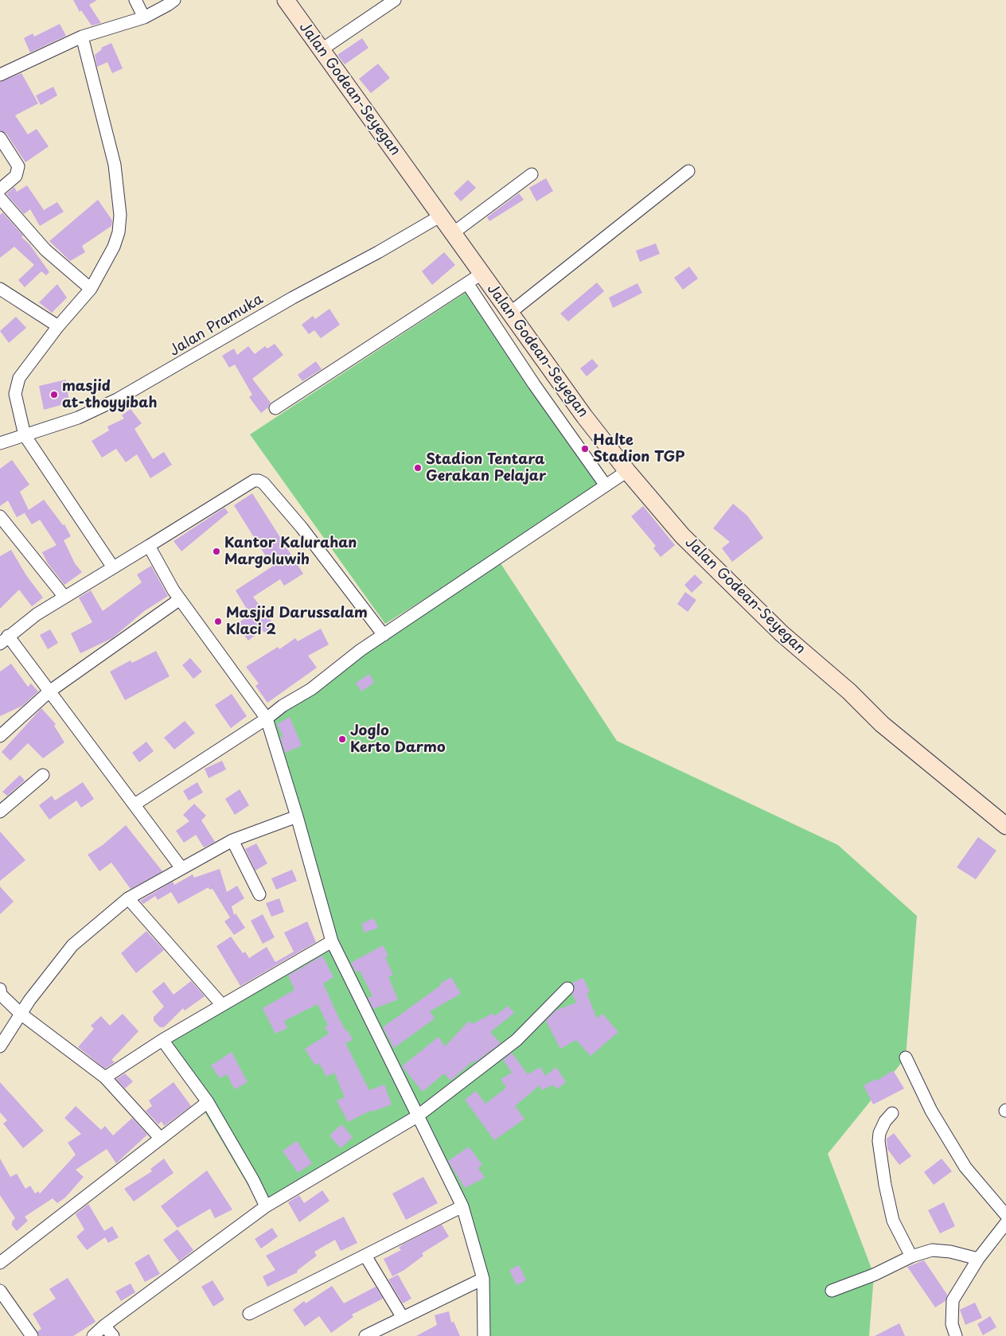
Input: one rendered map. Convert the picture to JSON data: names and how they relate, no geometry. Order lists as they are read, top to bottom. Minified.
{"streets":{"main road":["Jalan Godean-Seyegan"],"street":["Jalan Pramuka"]},"crossings":[["Jalan Godean-Seyegan","Jalan Pramuka"]],"places":["masjid at-thoyyibah","Halte Stadion TGP","Stadion Tentara Gerakan Pelajar","Kantor Kalurahan Margoluwih","Masjid Darussalam Klaci 2","Joglo Kerto Darmo"]}
